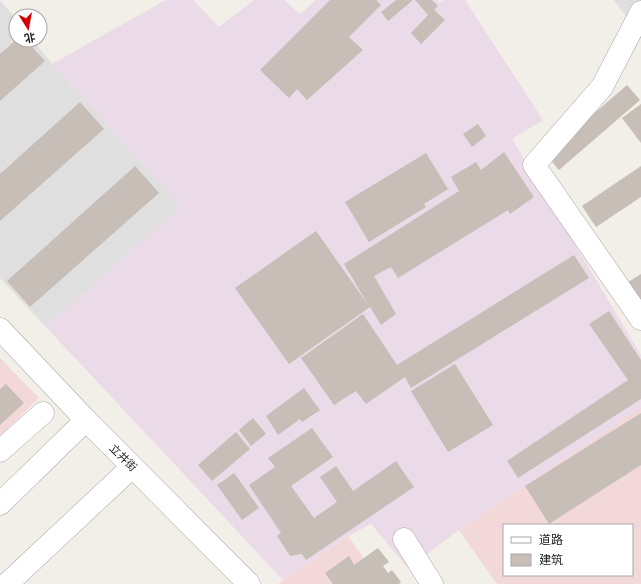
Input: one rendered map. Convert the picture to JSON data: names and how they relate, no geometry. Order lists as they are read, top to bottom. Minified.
{"streets":{"street":["立井街"]},"legend":["道路","建筑"],"north":"bottom"}
